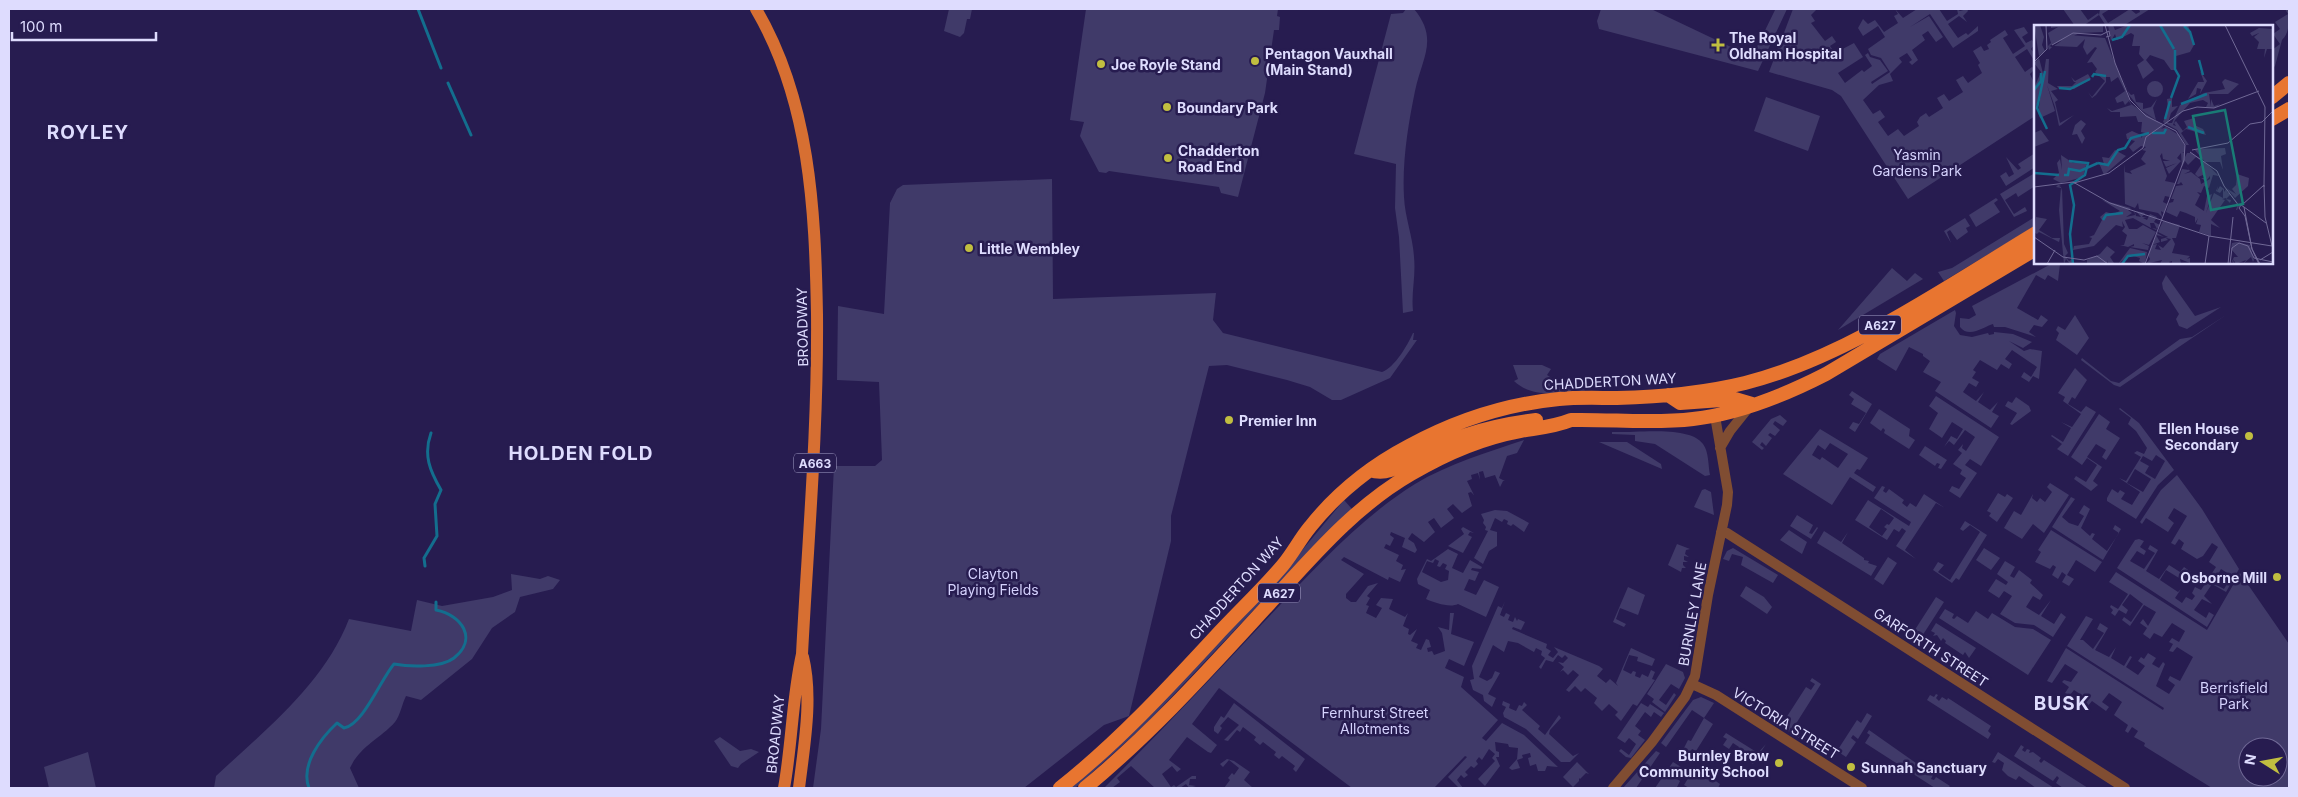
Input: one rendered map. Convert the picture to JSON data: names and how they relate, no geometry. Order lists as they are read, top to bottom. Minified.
{"streets":{"highway":["A627","CHADDERTON WAY"],"main road":["BROADWAY","A663"],"street":["BURNLEY LANE","GARFORTH STREET","VICTORIA STREET"]},"crossings":[["A627","CHADDERTON WAY"],["A627","BURNLEY LANE"],["CHADDERTON WAY","BURNLEY LANE"],["BURNLEY LANE","GARFORTH STREET"],["BURNLEY LANE","VICTORIA STREET"]],"districts":["ROYLEY","HOLDEN FOLD","BUSK"],"parks":["Yasmin Gardens Park","Clayton Playing Fields","Berrisfield Park","Fernhurst Street Allotments"],"places":{"health":["The Royal Oldham Hospital"],"other":["Pentagon Vauxhall (Main Stand)","Joe Royle Stand","Boundary Park","Chadderton Road End","Little Wembley","Premier Inn","Ellen House Secondary","Osborne Mill","Burnley Brow Community School","Sunnah Sanctuary"]},"scale_bar":"100 m","north":"left"}
